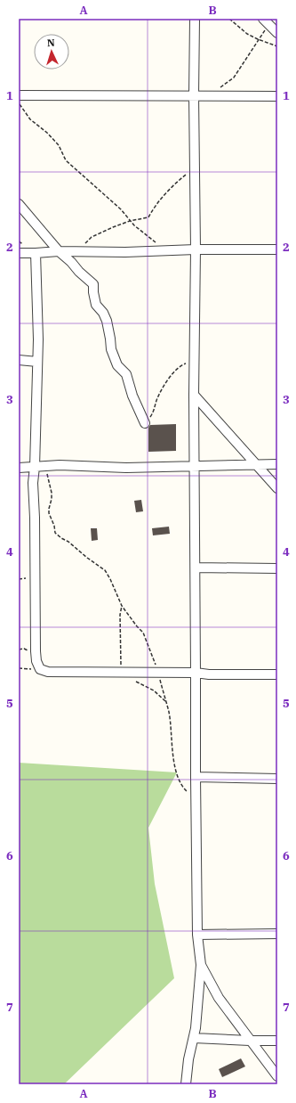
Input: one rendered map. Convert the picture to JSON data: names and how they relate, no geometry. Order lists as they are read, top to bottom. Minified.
{"north":"top","grid":{"columns":["A","B"],"rows":["1","2","3","4","5","6","7"]}}
